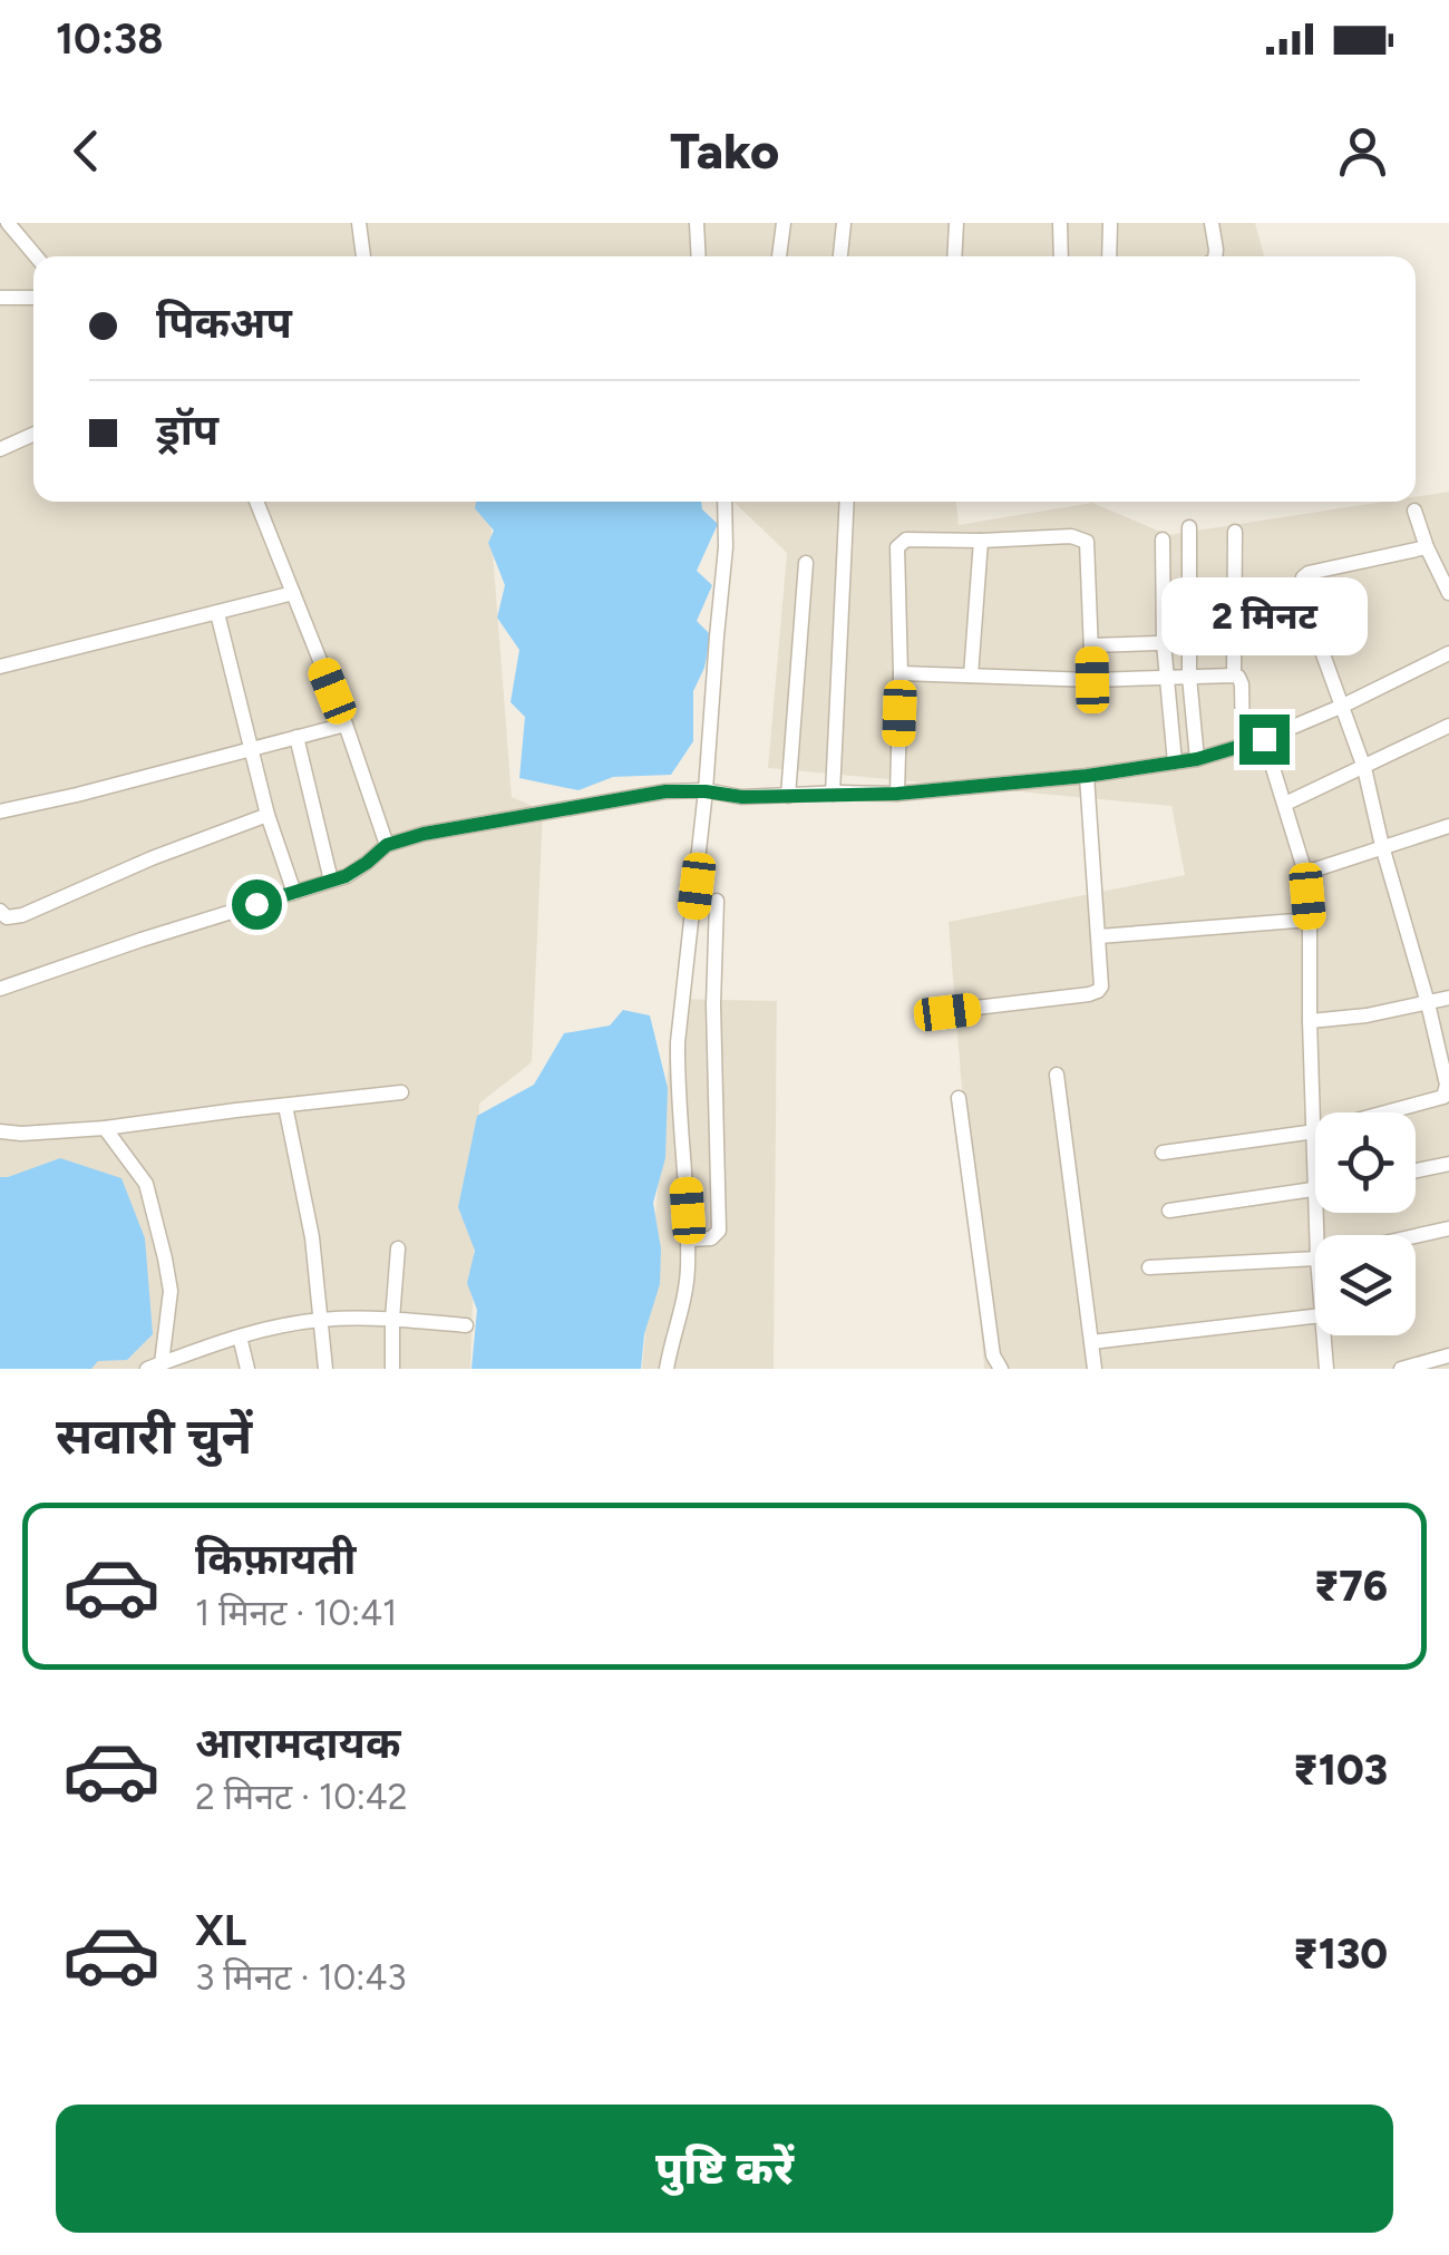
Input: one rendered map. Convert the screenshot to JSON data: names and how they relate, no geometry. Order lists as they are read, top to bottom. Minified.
{"page":{"status":"10:38","header":"Tako","banner":["पिकअप","ड्रॉप"],"bubble":"2 मिनट","heading":"सवारी चुनें","list":[{"name":"किफ़ायती","note":"1 मिनट · 10:41","value":"₹76"},{"name":"आरामदायक","note":"2 मिनट · 10:42","value":"₹103"},{"name":"XL","note":"3 मिनट · 10:43","value":"₹130"}],"buttons":"पुष्टि करें"}}
